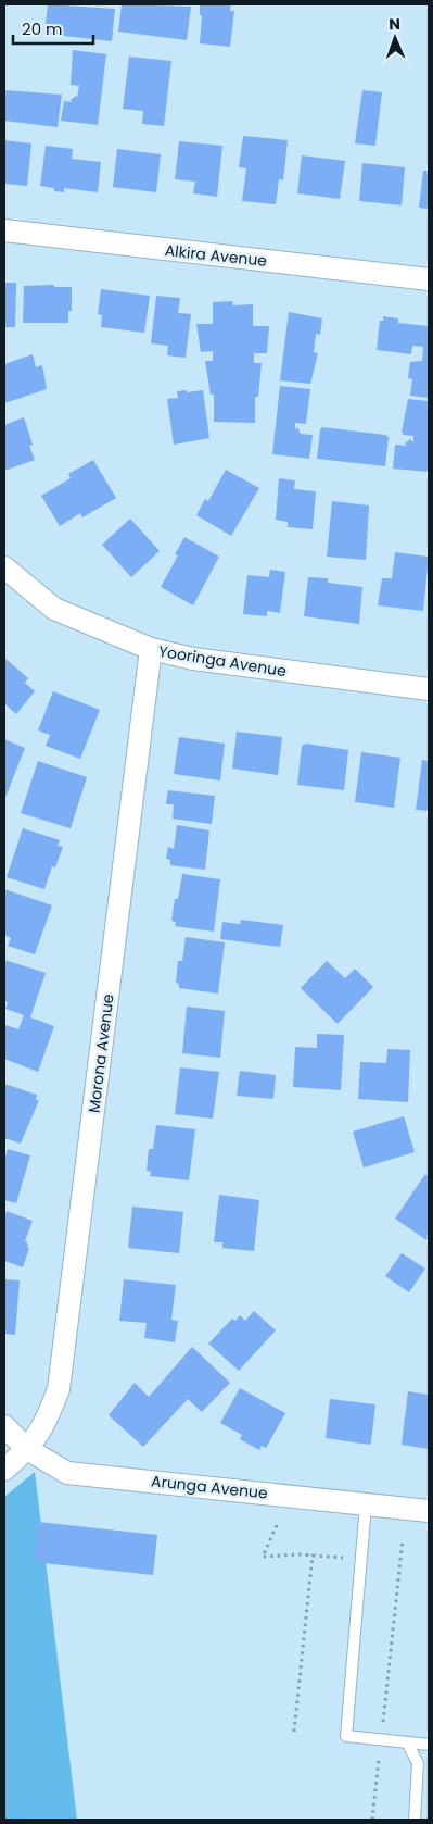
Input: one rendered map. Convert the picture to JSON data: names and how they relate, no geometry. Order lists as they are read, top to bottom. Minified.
{"streets":{"street":["Alkira Avenue","Yooringa Avenue","Morona Avenue","Arunga Avenue"]},"crossings":[["Yooringa Avenue","Morona Avenue"],["Morona Avenue","Arunga Avenue"]],"scale_bar":"20 m","north":"top"}
